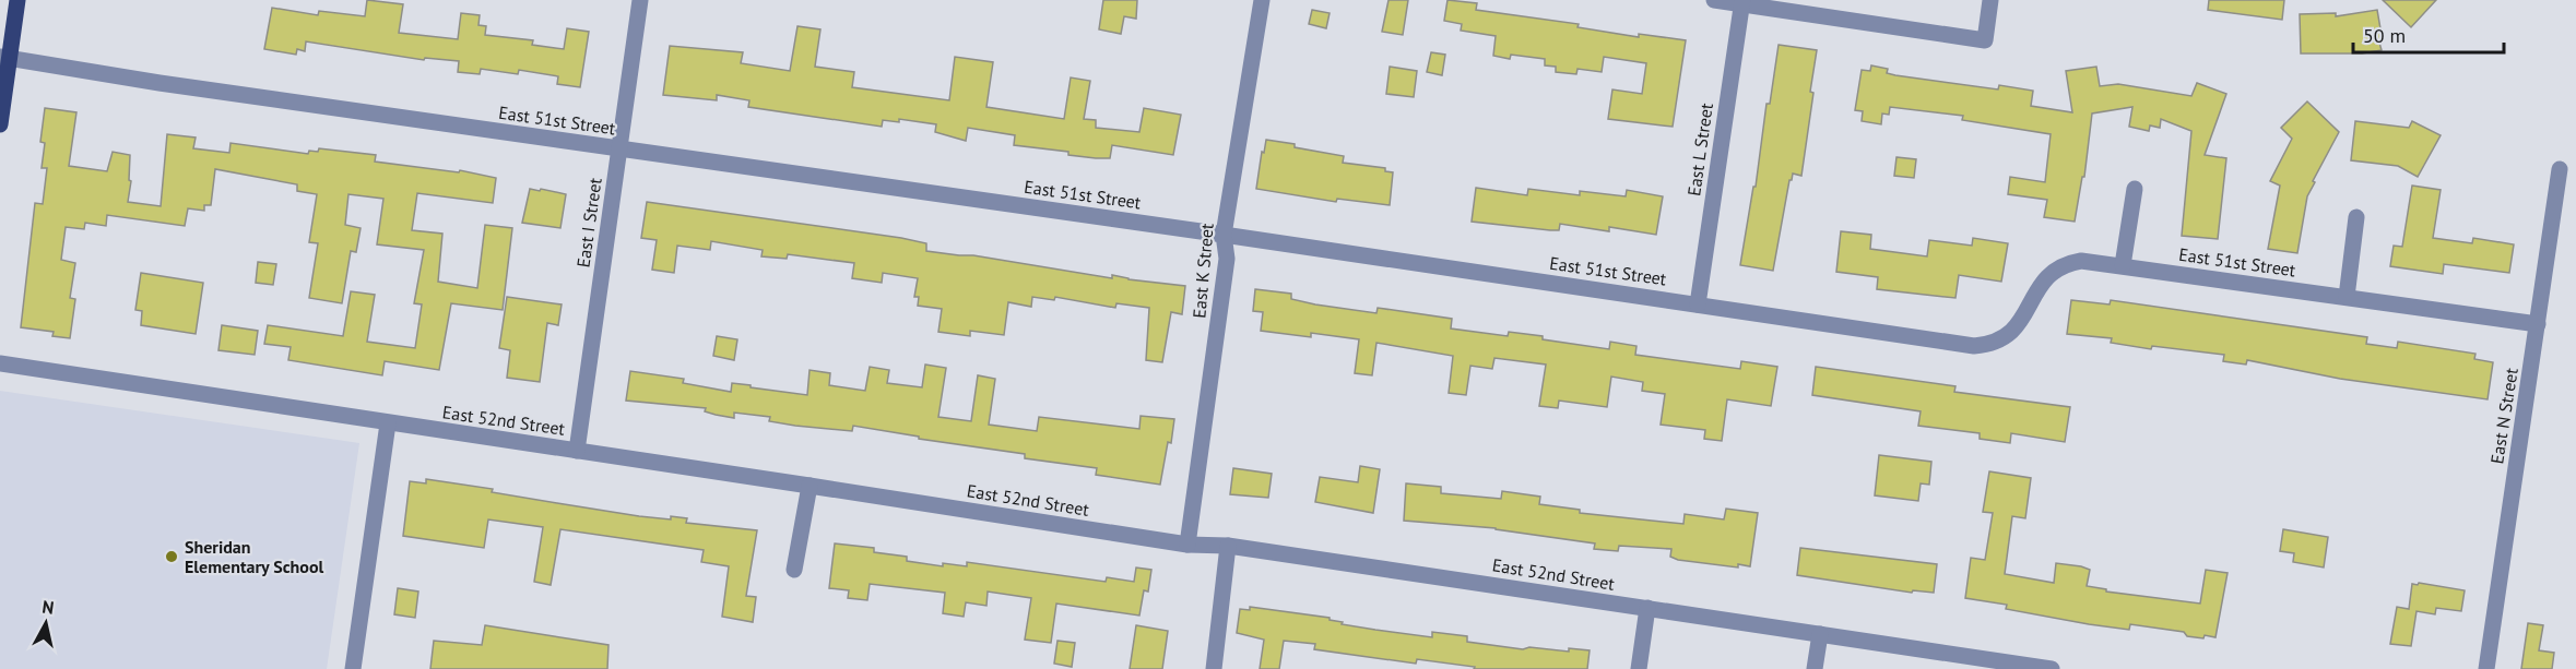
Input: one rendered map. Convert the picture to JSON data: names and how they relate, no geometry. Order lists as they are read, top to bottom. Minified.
{"streets":{"street":["East 51st Street","East L Street","East I Street","East K Street","East N Street","East 52nd Street"]},"crossings":[["East 51st Street","East L Street"],["East 51st Street","East I Street"],["East 51st Street","East K Street"],["East 51st Street","East N Street"],["East I Street","East 52nd Street"],["East K Street","East 52nd Street"]],"places":["Sheridan Elementary School"],"scale_bar":"50 m","north":"top"}
